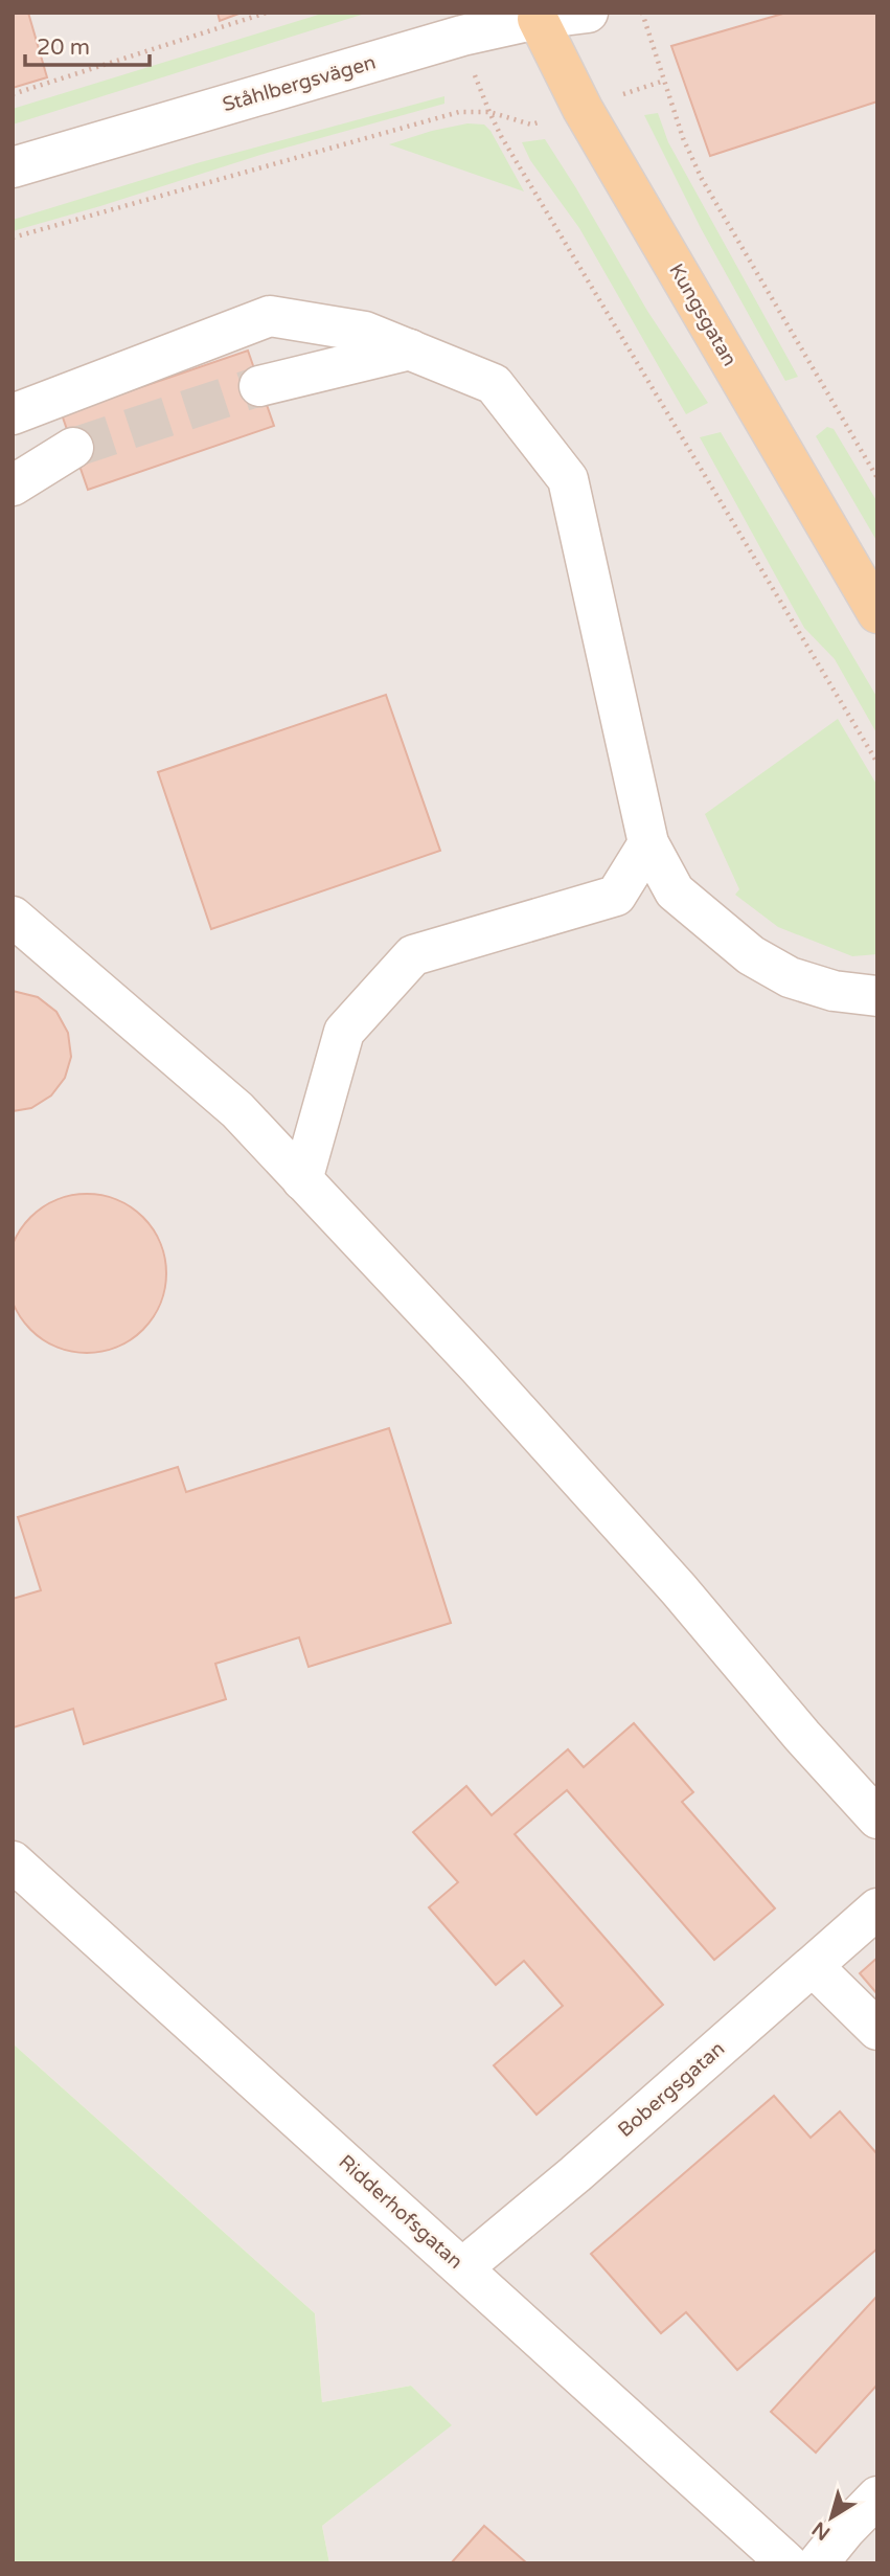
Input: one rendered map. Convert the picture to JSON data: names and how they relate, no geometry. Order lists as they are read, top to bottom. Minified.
{"streets":{"main road":["Kungsgatan"],"street":["Ståhlbergsvägen","Bobergsgatan","Ridderhofsgatan"]},"crossings":[["Ståhlbergsvägen","Kungsgatan"],["Bobergsgatan","Ridderhofsgatan"]],"scale_bar":"20 m","north":"bottom left"}
